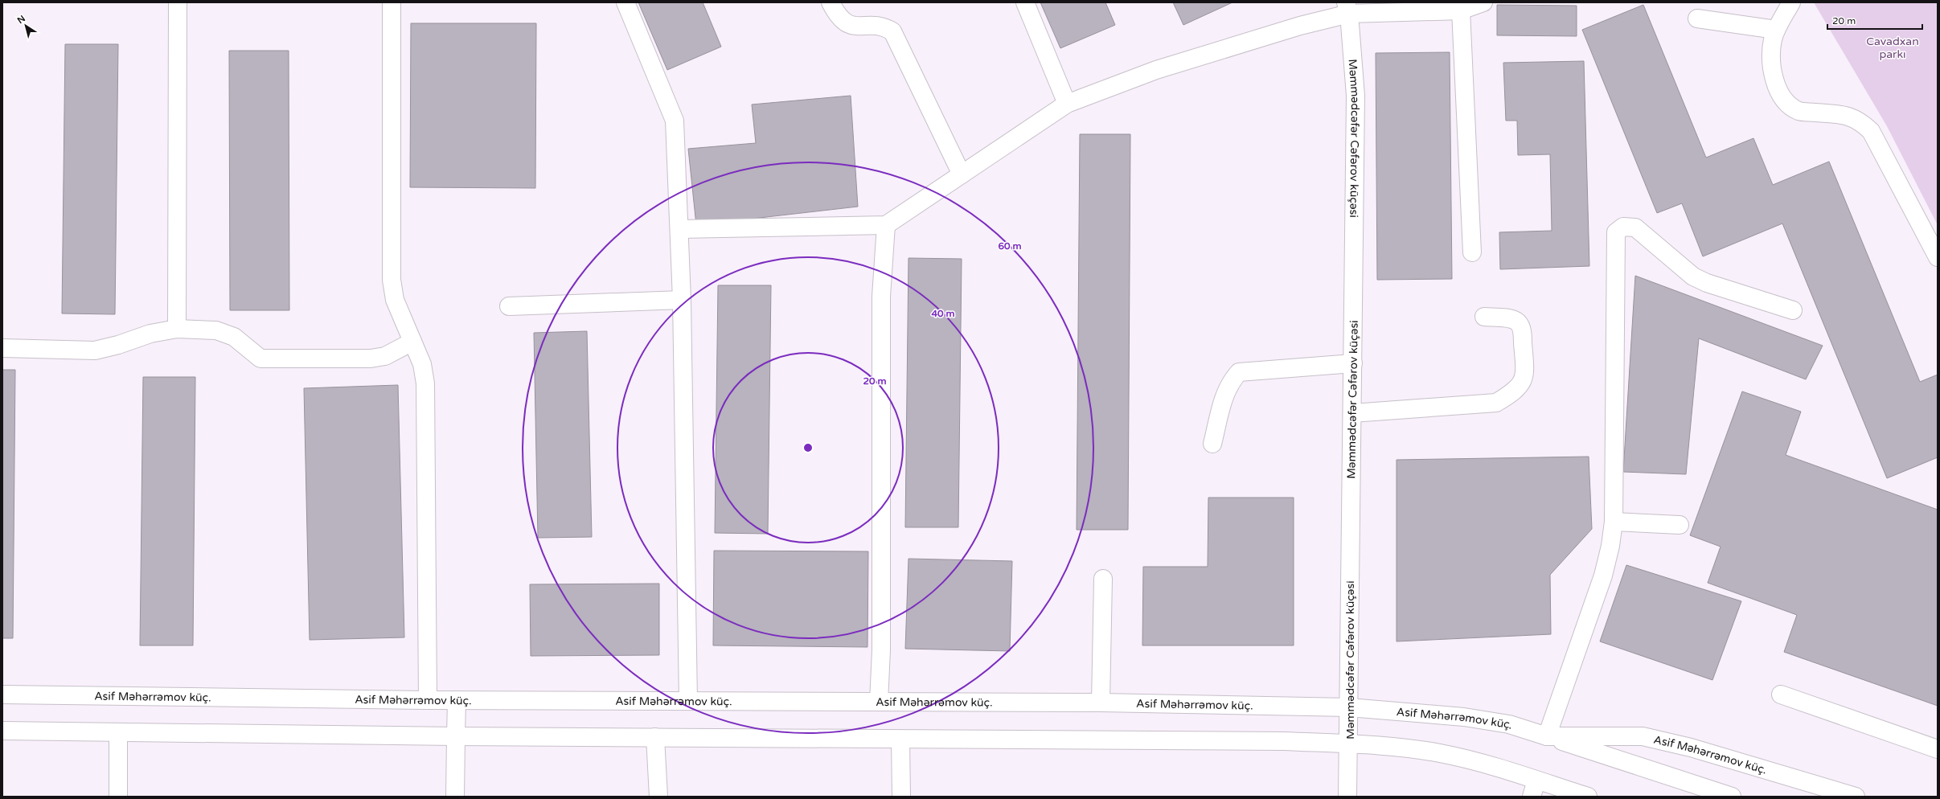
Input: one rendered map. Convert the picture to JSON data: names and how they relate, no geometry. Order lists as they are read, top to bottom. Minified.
{"streets":{"main road":["Məmmədcəfər Cəfərov küçəsi","Asif Məhərrəmov küç."]},"crossings":[["Məmmədcəfər Cəfərov küçəsi","Asif Məhərrəmov küç."]],"parks":["Cavadxan parkı"],"scale_bar":"20 m","north":"top left","rings":["60 m","40 m","20 m"]}
